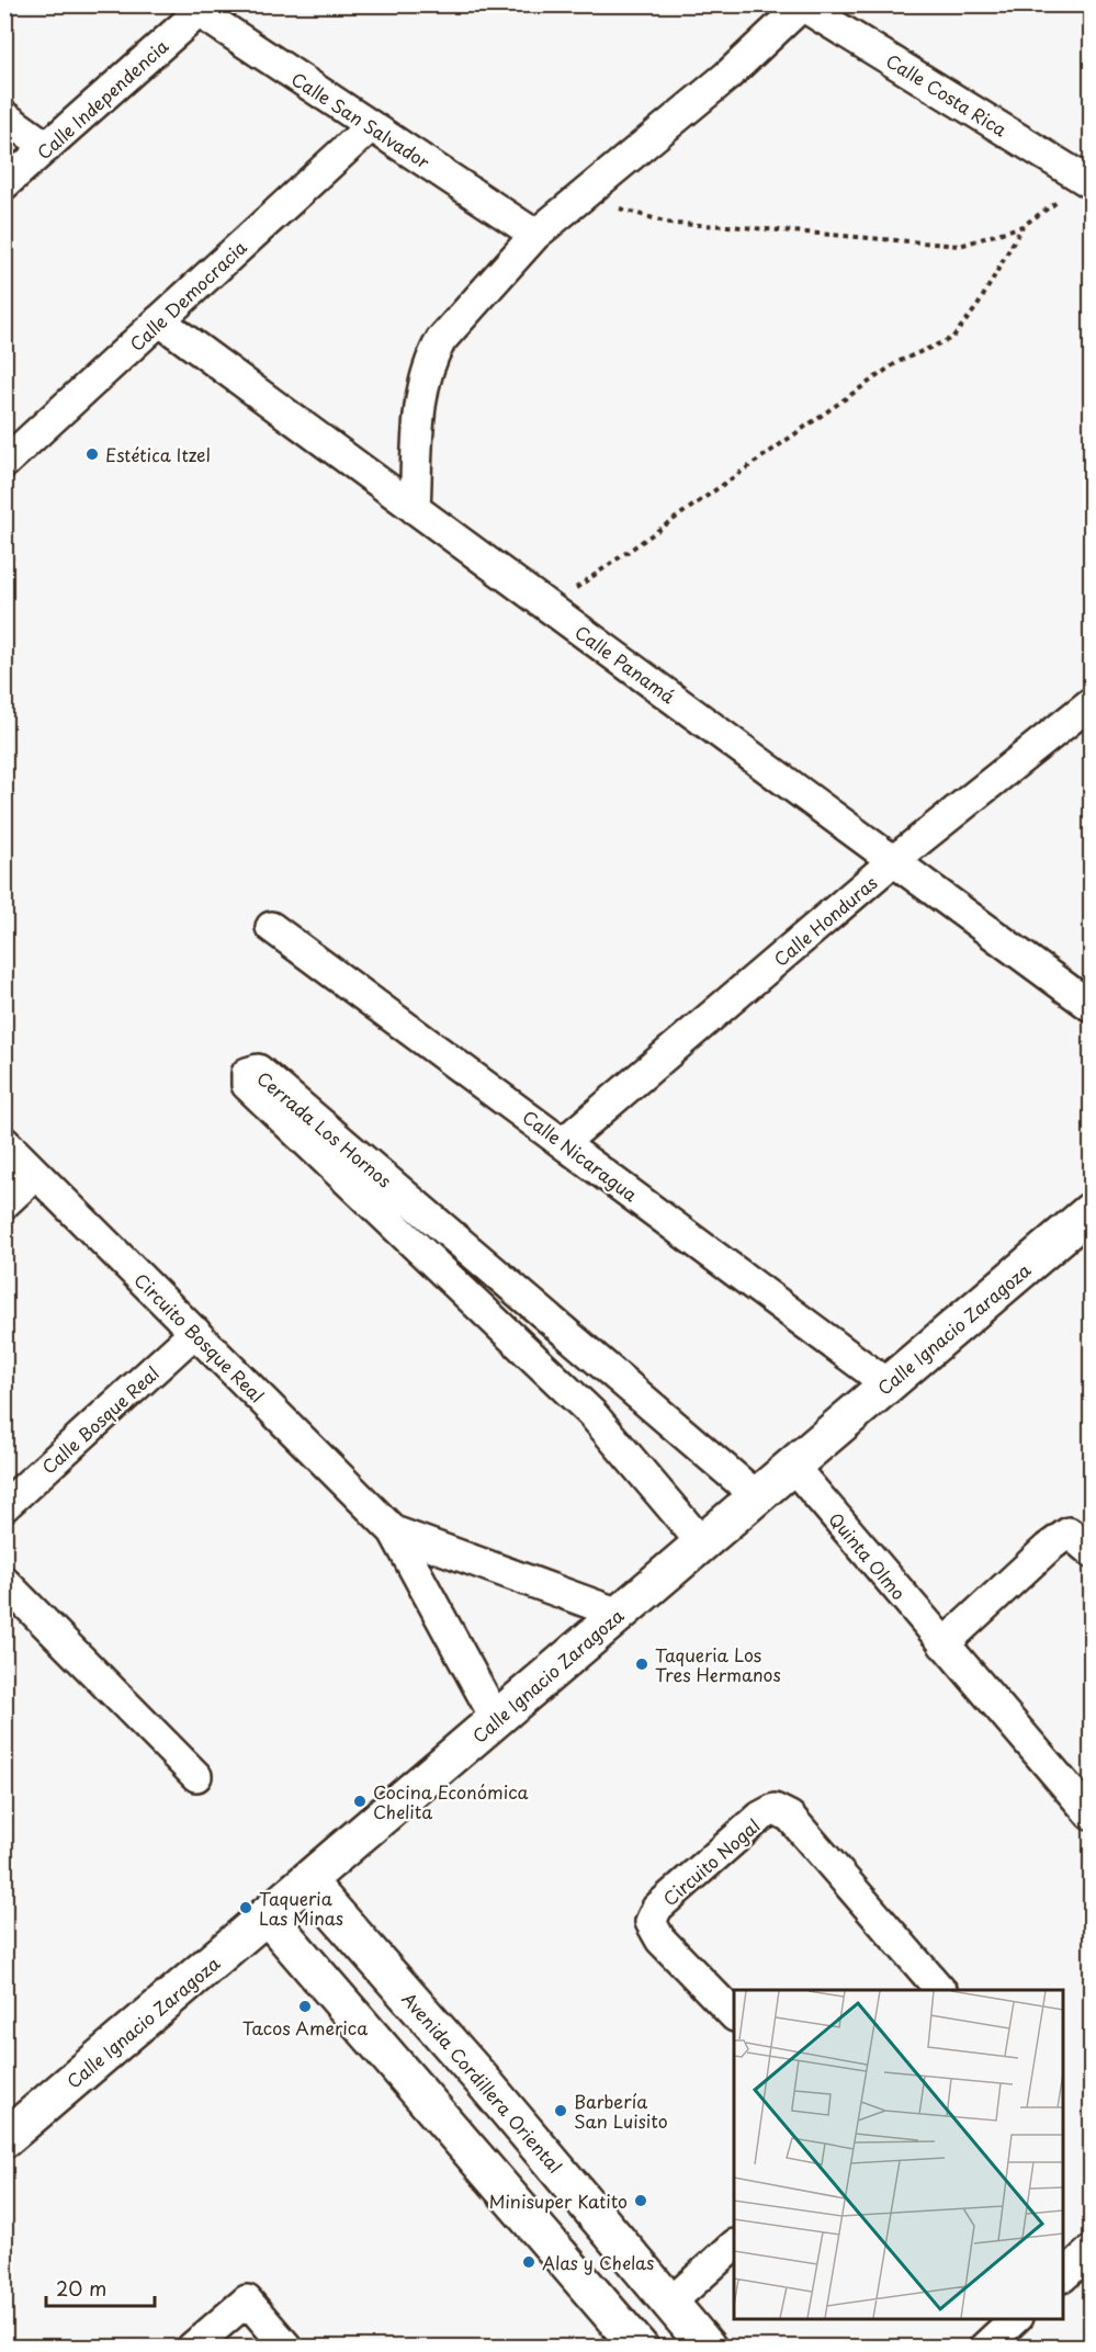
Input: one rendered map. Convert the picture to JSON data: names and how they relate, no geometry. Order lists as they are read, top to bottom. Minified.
{"streets":{"main road":["Calle Ignacio Zaragoza","Avenida Cordillera Oriental"],"street":["Calle Costa Rica","Calle Independencia","Calle San Salvador","Calle Democracia","Calle Panamá","Calle Honduras","Cerrada Los Hornos","Calle Nicaragua","Circuito Bosque Real","Calle Bosque Real","Quinta Olmo","Circuito Nogal"]},"crossings":[["Calle Independencia","Calle San Salvador"],["Calle San Salvador","Calle Democracia"],["Calle Democracia","Calle Panamá"],["Calle Panamá","Calle Honduras"],["Calle Honduras","Calle Nicaragua"],["Cerrada Los Hornos","Calle Ignacio Zaragoza"],["Calle Nicaragua","Calle Ignacio Zaragoza"],["Calle Ignacio Zaragoza","Circuito Bosque Real"],["Calle Ignacio Zaragoza","Quinta Olmo"],["Calle Ignacio Zaragoza","Avenida Cordillera Oriental"],["Circuito Bosque Real","Calle Bosque Real"]],"places":["Estética Itzel","Taqueria Los Tres Hermanos","Cocina Económica Chelita","Taqueria Las Minas","Tacos America","Barbería San Luisito","Minisuper Katito","Alas y Chelas"],"scale_bar":"20 m"}
